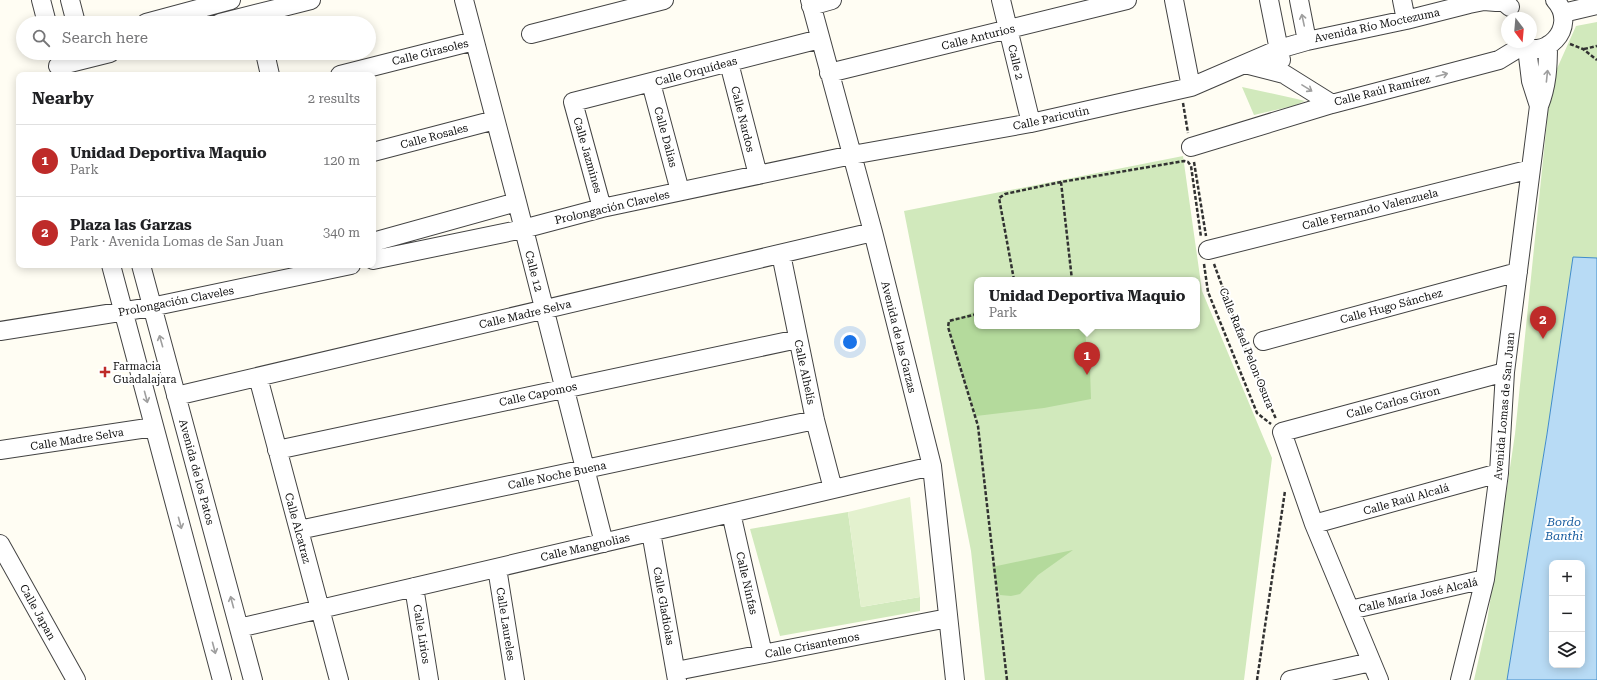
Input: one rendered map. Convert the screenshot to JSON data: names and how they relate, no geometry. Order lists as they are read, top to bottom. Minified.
{"streets":{"street":["Avenida Río Moctezuma","Calle Anturios","Calle Girasoles","Calle 2","Calle Orquídeas","Calle Raúl Ramírez","Calle Paricutin","Calle Nardos","Calle Rosales","Calle Dalias","Calle Jazmines","Prolongación Claveles","Calle Fernando Valenzuela","Calle 12","Calle Hugo Sánchez","Calle Madre Selva","Avenida de las Garzas","Calle Alhelís","Calle Capomos","Calle Carlos Giron","Avenida Lomas de San Juan","Avenida de los Patos","Calle Noche Buena","Calle Raúl Alcalá","Calle Alcatraz","Calle Mangnolias","Calle Ninfas","Calle María José Alcalá","Calle Gladiolas","Calle Japan","Calle Laureles","Calle Lirios","Calle Crisantemos"],"path":["Calle Rafael Pelon Osura"]},"crossings":[["Avenida Río Moctezuma","Calle Raúl Ramírez"],["Avenida Río Moctezuma","Calle Paricutin"],["Calle Anturios","Calle 2"],["Calle Anturios","Avenida de las Garzas"],["Calle Girasoles","Calle 12"],["Calle 2","Calle Paricutin"],["Calle Orquídeas","Calle Nardos"],["Calle Orquídeas","Calle Dalias"],["Calle Orquídeas","Calle Jazmines"],["Calle Orquídeas","Avenida de las Garzas"],["Calle Raúl Ramírez","Calle Paricutin"],["Calle Paricutin","Prolongación Claveles"],["Calle Paricutin","Avenida de las Garzas"],["Calle Paricutin","Calle Rafael Pelon Osura"],["Calle Nardos","Prolongación Claveles"],["Calle Rosales","Calle 12"],["Calle Dalias","Prolongación Claveles"],["Calle Jazmines","Prolongación Claveles"],["Prolongación Claveles","Calle 12"],["Prolongación Claveles","Avenida de las Garzas"],["Prolongación Claveles","Avenida de los Patos"],["Calle Fernando Valenzuela","Calle Rafael Pelon Osura"],["Calle Fernando Valenzuela","Avenida Lomas de San Juan"],["Calle 12","Calle Madre Selva"],["Calle 12","Calle Capomos"],["Calle 12","Calle Noche Buena"],["Calle 12","Calle Mangnolias"],["Calle Hugo Sánchez","Avenida Lomas de San Juan"],["Calle Madre Selva","Avenida de las Garzas"],["Calle Madre Selva","Calle Alhelís"],["Calle Madre Selva","Avenida de los Patos"],["Calle Madre Selva","Calle Alcatraz"],["Avenida de las Garzas","Calle Mangnolias"],["Avenida de las Garzas","Calle Crisantemos"],["Calle Rafael Pelon Osura","Calle Carlos Giron"],["Calle Alhelís","Calle Capomos"],["Calle Alhelís","Calle Noche Buena"],["Calle Alhelís","Calle Mangnolias"],["Calle Capomos","Calle Alcatraz"],["Calle Carlos Giron","Avenida Lomas de San Juan"],["Avenida Lomas de San Juan","Calle Raúl Alcalá"],["Avenida Lomas de San Juan","Calle María José Alcalá"],["Avenida de los Patos","Calle Mangnolias"],["Calle Noche Buena","Calle Alcatraz"],["Calle Alcatraz","Calle Mangnolias"],["Calle Mangnolias","Calle Ninfas"],["Calle Mangnolias","Calle Gladiolas"],["Calle Mangnolias","Calle Laureles"],["Calle Mangnolias","Calle Lirios"],["Calle Ninfas","Calle Crisantemos"],["Calle Gladiolas","Calle Crisantemos"]],"water":["Bordo Banthi"],"places":{"health":["Farmacia Guadalajara"]},"north":"bottom","page":{"search":"Search here","heading":["Nearby","2 results"],"list":[{"mark":"1","name":"Unidad Deportiva Maquio","note":"Park","value":"120 m"},{"mark":"2","name":"Plaza las Garzas","note":"Park · Avenida Lomas de San Juan","value":"340 m"}],"popup":["Unidad Deportiva Maquio","Park"],"pins":["2","1"],"map_buttons":["+","−"]}}
